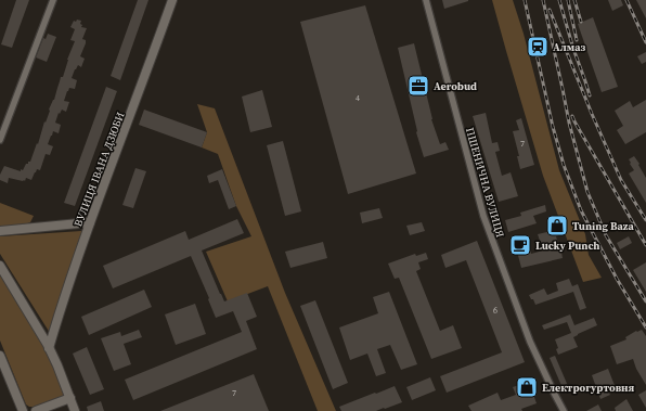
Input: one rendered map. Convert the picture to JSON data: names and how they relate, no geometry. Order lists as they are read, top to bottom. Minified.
{"streets":{"main road":["ВУЛИЦЯ ІВАНА ДЗЮБИ"],"street":["ПШЕНИЧНА ВУЛИЦЯ"]},"places":{"station":["Алмаз"],"office":["Aerobud"],"shop":["Tuning Baza","Електрогуртовня"],"cafe":["Lucky Punch"]},"house_numbers":["4","7","6","7"]}
